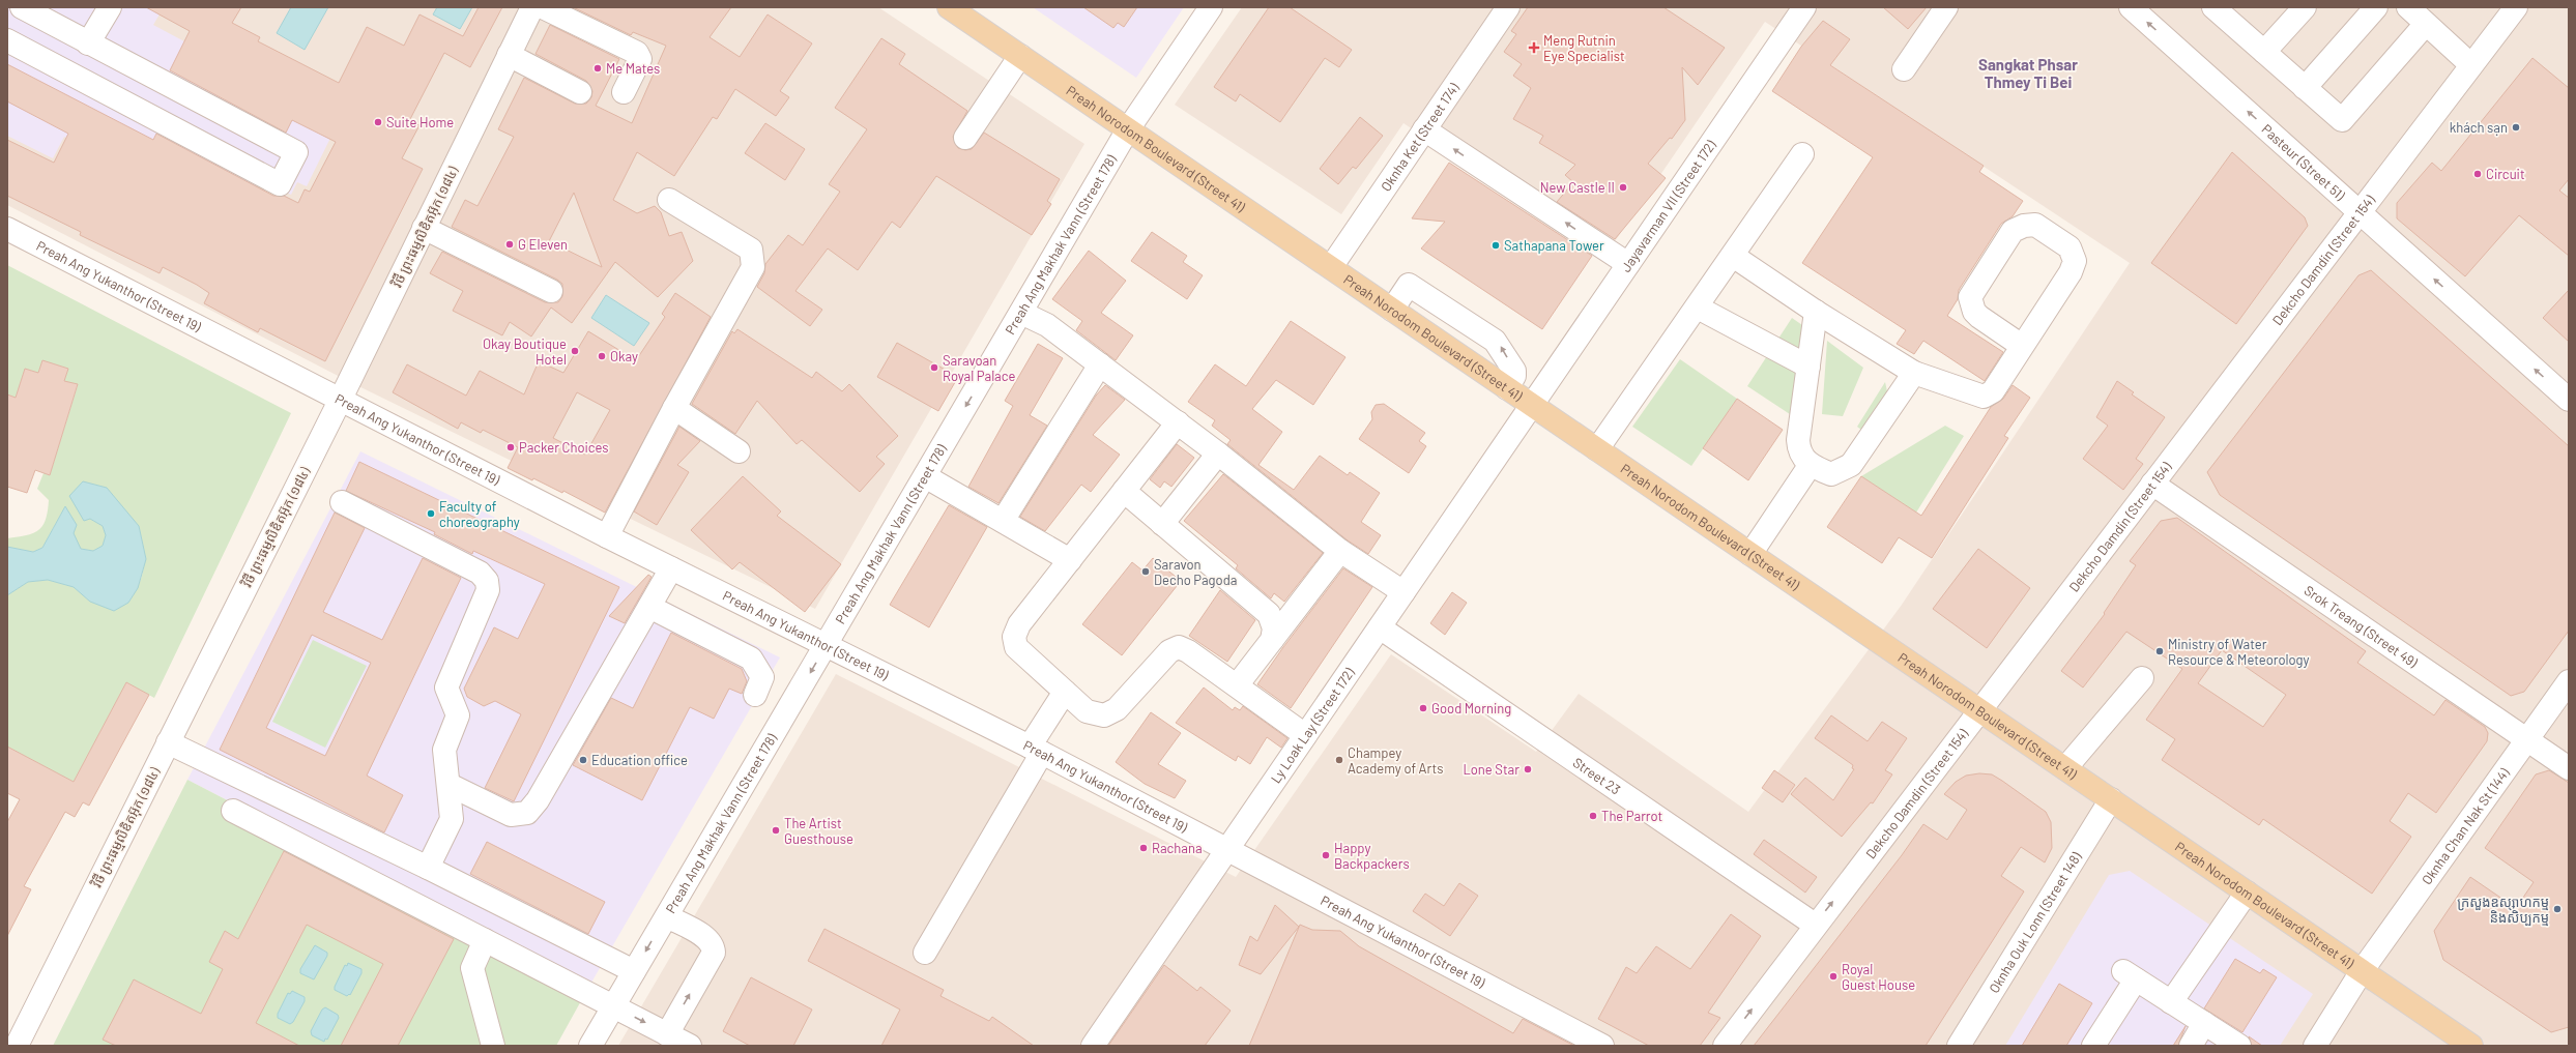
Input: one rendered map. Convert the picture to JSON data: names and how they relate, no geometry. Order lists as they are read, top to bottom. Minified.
{"streets":{"main road":["Preah Norodom Boulevard (Street 41)"],"street":["Oknha Ket (Street 174)","Pasteur (Street 51)","Jayavarman VII (Street 172)","វិថី ព្រះធម្មលិខិតអ៊ុក (១៨៤)","Preah Ang Makhak Vann (Street 178)","Dekcho Damdin (Street 154)","Preah Ang Yukanthor (Street 19)","Srok Treang (Street 49)","Ly Loak Lay (Street 172)","Street 23","Oknha Chan Nak St (144)","Oknha Ouk Lonn (Street 148)"]},"crossings":[["Oknha Ket (Street 174)","Preah Norodom Boulevard (Street 41)"],["Preah Norodom Boulevard (Street 41)","Jayavarman VII (Street 172)"],["Preah Norodom Boulevard (Street 41)","Preah Ang Makhak Vann (Street 178)"],["Preah Norodom Boulevard (Street 41)","Dekcho Damdin (Street 154)"],["Preah Norodom Boulevard (Street 41)","Ly Loak Lay (Street 172)"],["Preah Norodom Boulevard (Street 41)","Oknha Chan Nak St (144)"],["Preah Norodom Boulevard (Street 41)","Oknha Ouk Lonn (Street 148)"],["Pasteur (Street 51)","Dekcho Damdin (Street 154)"],["Jayavarman VII (Street 172)","Ly Loak Lay (Street 172)"],["វិថី ព្រះធម្មលិខិតអ៊ុក (១៨៤)","Preah Ang Yukanthor (Street 19)"],["Preah Ang Makhak Vann (Street 178)","Preah Ang Yukanthor (Street 19)"],["Dekcho Damdin (Street 154)","Srok Treang (Street 49)"],["Dekcho Damdin (Street 154)","Street 23"],["Preah Ang Yukanthor (Street 19)","Ly Loak Lay (Street 172)"],["Srok Treang (Street 49)","Oknha Chan Nak St (144)"],["Ly Loak Lay (Street 172)","Street 23"]],"districts":["Sangkat Phsar Thmey Ti Bei"],"places":{"health":["Meng Rutnin Eye Specialist"],"other":["Me Mates","Suite Home","khách sạn","Circuit","New Castle II","G Eleven","Sathapana Tower","Okay Boutique Hotel","Okay","Saravoan Royal Palace","Packer Choices","Faculty of choreography","Saravon Decho Pagoda","Ministry of Water Resource & Meteorology","Good Morning","Education office","Champey Academy of Arts","Lone Star","The Parrot","The Artist Guesthouse","Rachana","Happy Backpackers","ក្រសួងឧស្សាហកម្ម និងសិប្បកម្ម","Royal Guest House"]}}
